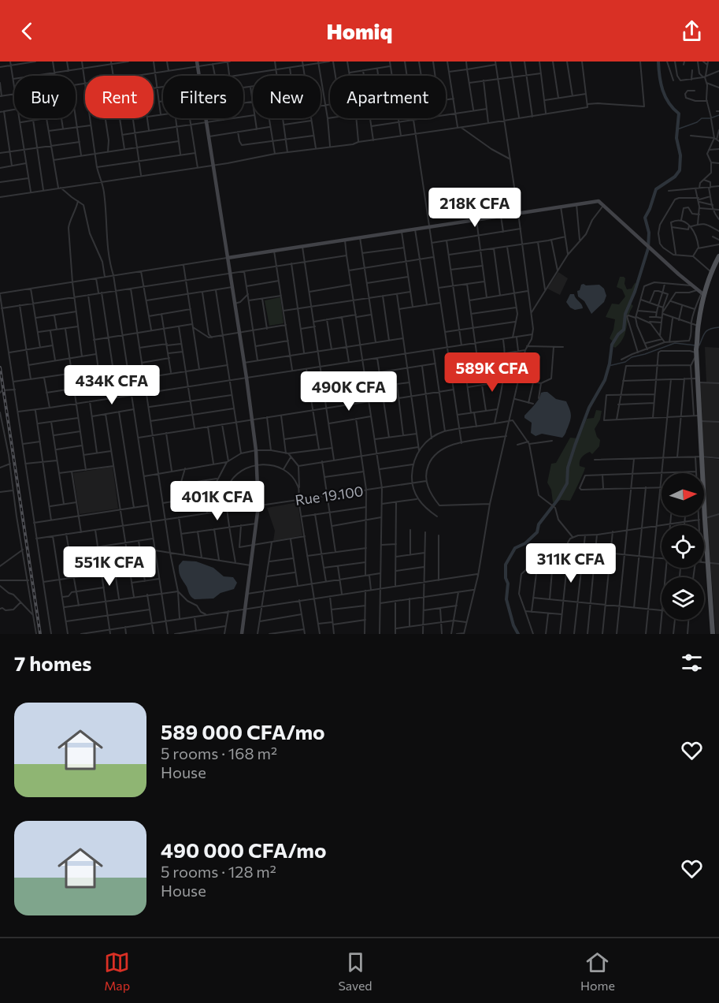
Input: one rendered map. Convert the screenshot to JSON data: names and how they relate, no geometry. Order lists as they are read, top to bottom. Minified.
{"streets":{"street":["Rue 19.100"]},"north":"right","page":{"header":"Homiq","chip":["Buy","Rent","Filters","New","Apartment"],"price":["218K CFA","589K CFA","434K CFA","490K CFA","401K CFA","311K CFA","551K CFA"],"heading":"7 homes","list":[{"name":"589 000 CFA/mo","note":"5 rooms · 168 m² · House"},{"name":"490 000 CFA/mo","note":"5 rooms · 128 m² · House"}],"tabs":["Map","Saved","Home"]}}
